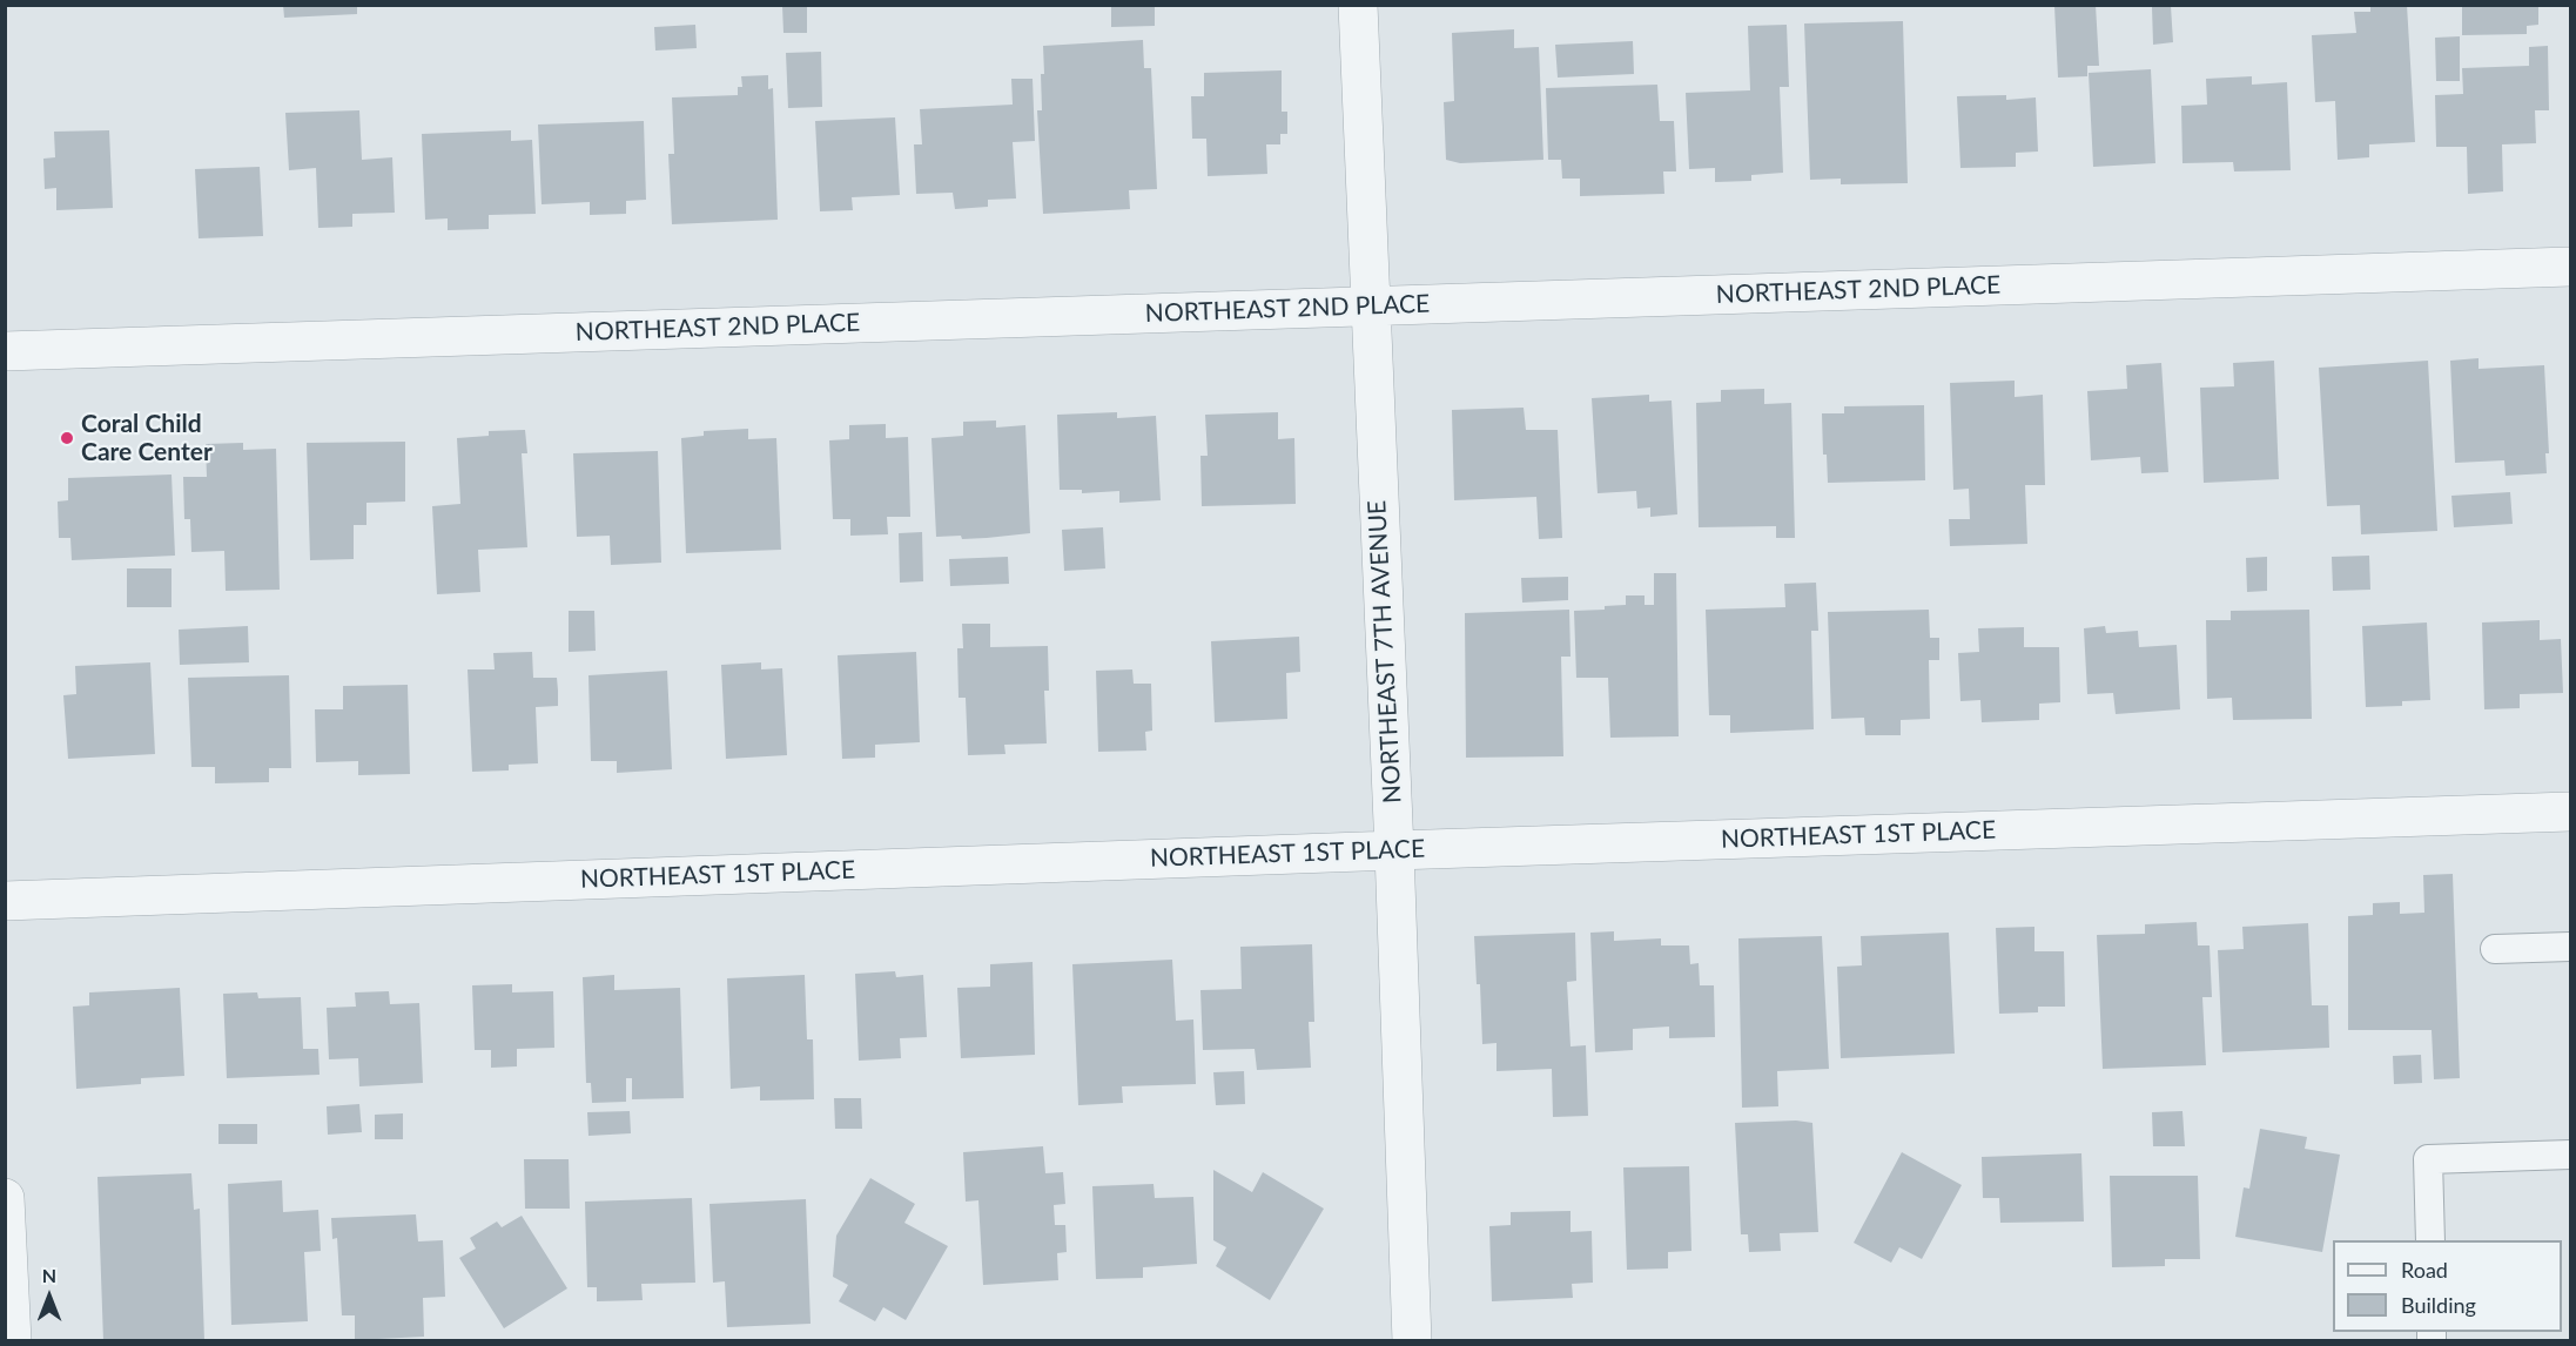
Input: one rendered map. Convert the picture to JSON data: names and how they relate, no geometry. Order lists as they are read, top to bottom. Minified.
{"streets":{"street":["NORTHEAST 2ND PLACE","NORTHEAST 7TH AVENUE","NORTHEAST 1ST PLACE"]},"crossings":[["NORTHEAST 2ND PLACE","NORTHEAST 7TH AVENUE"],["NORTHEAST 7TH AVENUE","NORTHEAST 1ST PLACE"]],"places":["Coral Child Care Center"],"legend":["Road","Building"],"north":"top"}
